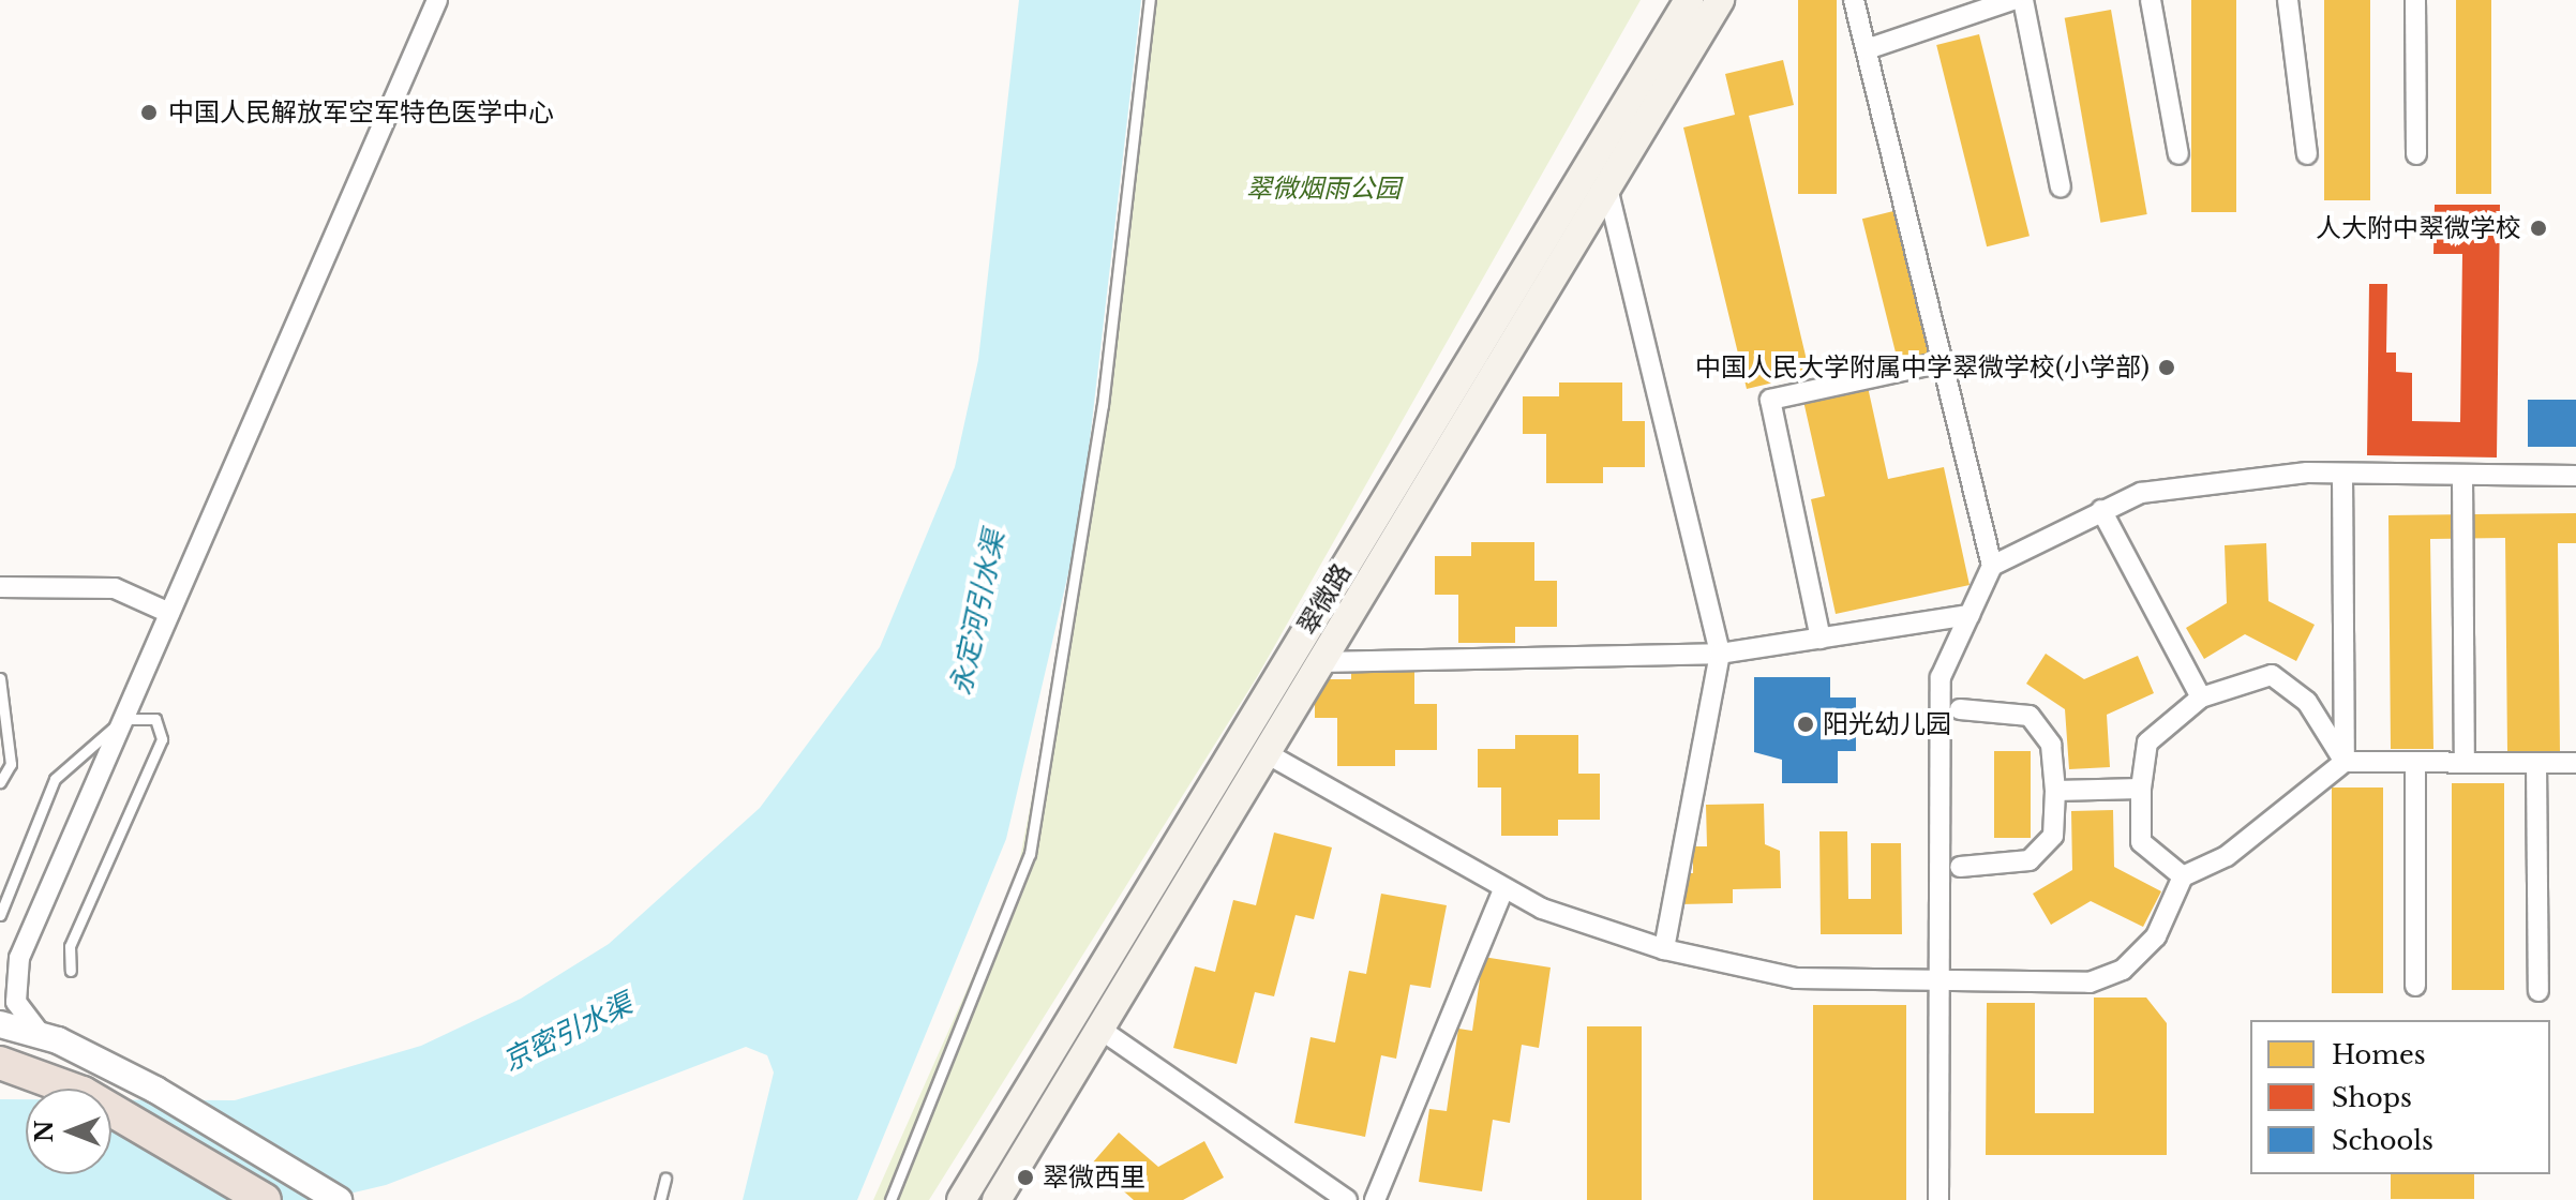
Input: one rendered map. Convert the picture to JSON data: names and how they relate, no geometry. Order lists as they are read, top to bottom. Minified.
{"streets":{"main road":["翠微路"]},"water":["永定河引水渠","京密引水渠"],"parks":["翠微烟雨公园"],"places":["中国人民解放军空军特色医学中心","人大附中翠微学校","中国人民大学附属中学翠微学校(小学部)","阳光幼儿园","翠微西里"],"legend":["Homes","Shops","Schools"],"north":"left"}
